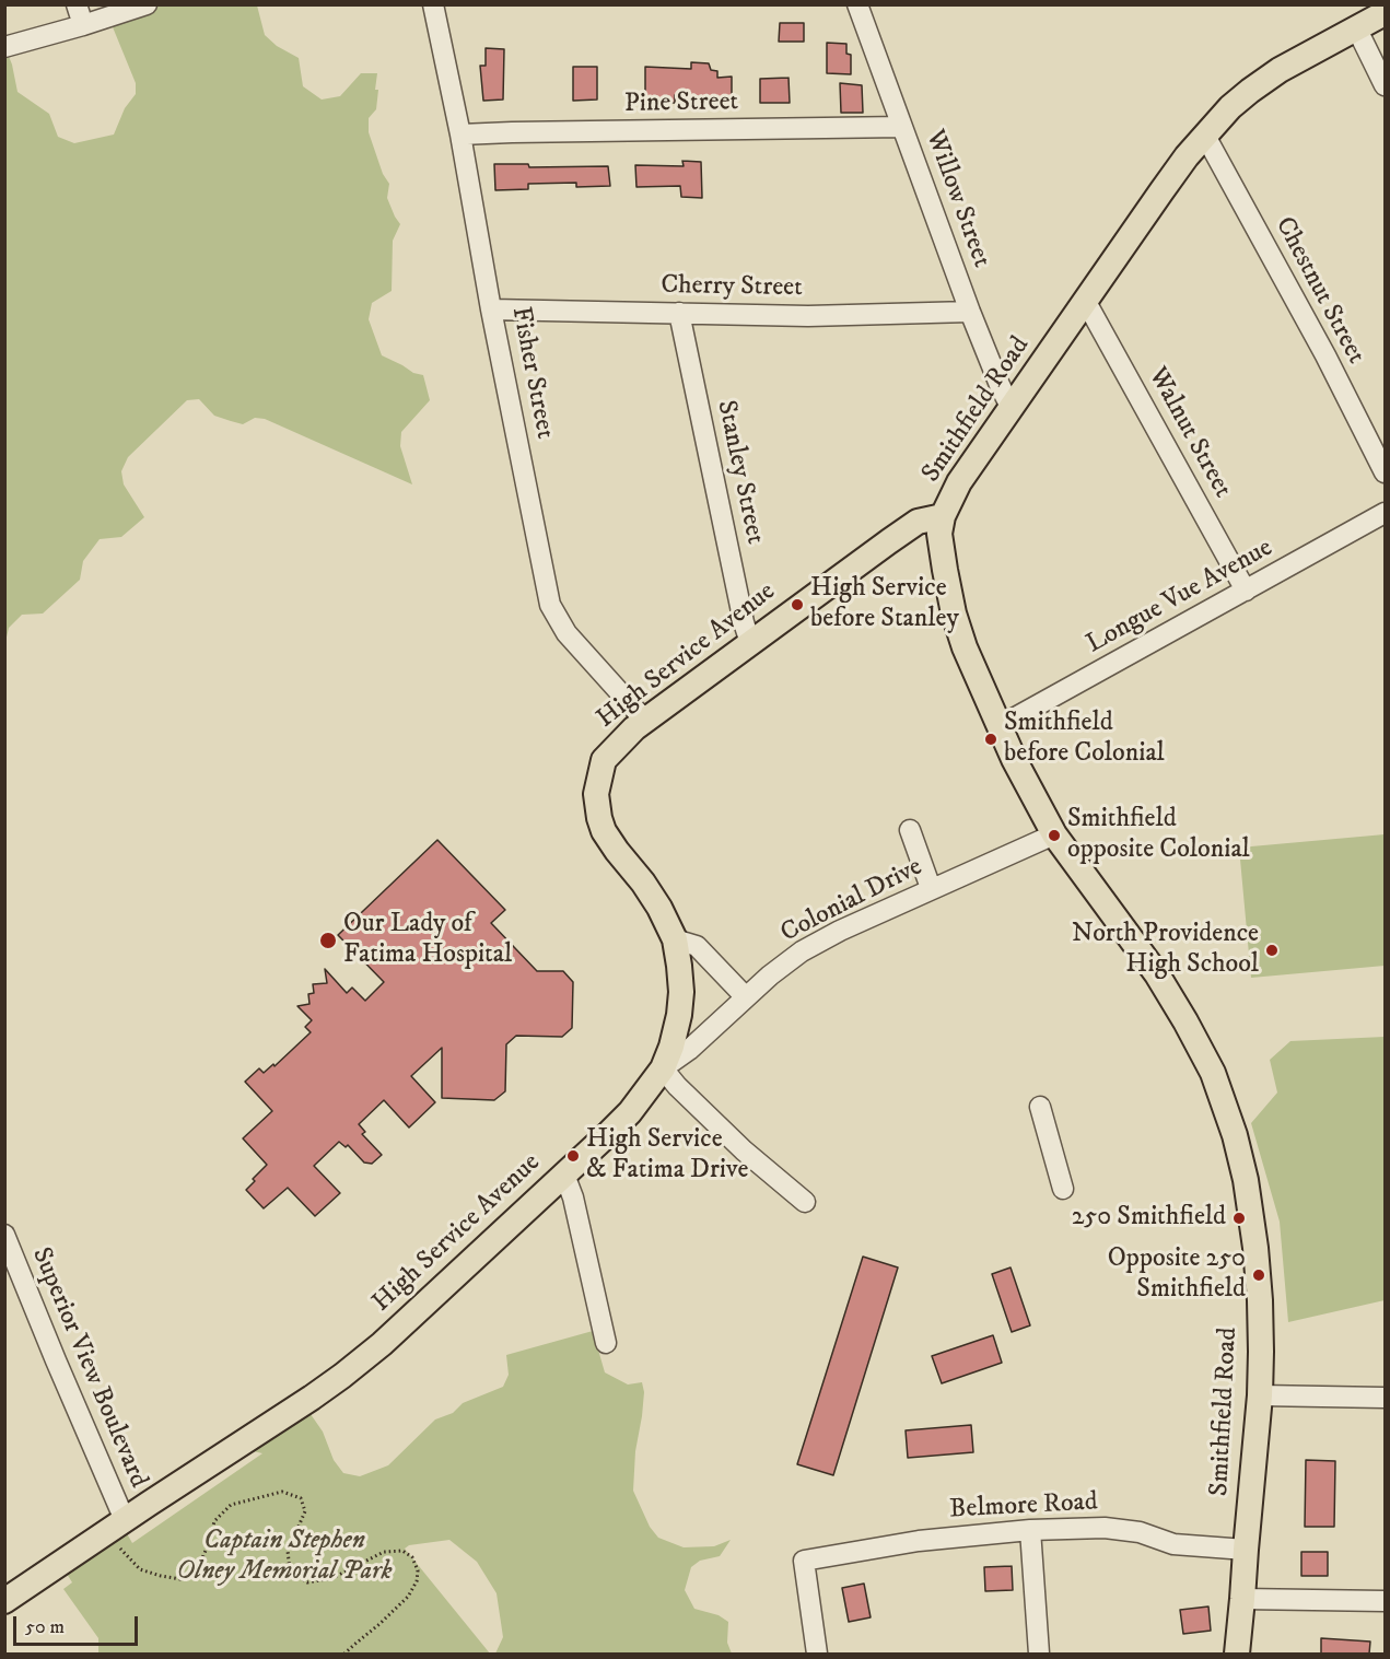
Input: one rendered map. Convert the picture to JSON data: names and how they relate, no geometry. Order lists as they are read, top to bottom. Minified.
{"streets":{"main road":["Smithfield Road","High Service Avenue"],"street":["Pine Street","Willow Street","Cherry Street","Chestnut Street","Fisher Street","Walnut Street","Stanley Street","Longue Vue Avenue","Colonial Drive","Superior View Boulevard","Belmore Road"]},"crossings":[["Pine Street","Willow Street"],["Pine Street","Fisher Street"],["Willow Street","Cherry Street"],["Willow Street","Smithfield Road"],["Cherry Street","Fisher Street"],["Cherry Street","Stanley Street"],["Chestnut Street","Smithfield Road"],["Fisher Street","High Service Avenue"],["Smithfield Road","Walnut Street"],["Smithfield Road","Longue Vue Avenue"],["Smithfield Road","High Service Avenue"],["Smithfield Road","Colonial Drive"],["Smithfield Road","Belmore Road"],["Walnut Street","Longue Vue Avenue"],["Stanley Street","High Service Avenue"],["High Service Avenue","Colonial Drive"],["High Service Avenue","Superior View Boulevard"]],"parks":["Captain Stephen Olney Memorial Park"],"places":["High Service before Stanley","Smithfield before Colonial","Smithfield opposite Colonial","Our Lady of Fatima Hospital","North Providence High School","High Service & Fatima Drive","250 Smithfield","Opposite 250 Smithfield"],"scale_bar":"50 m"}
